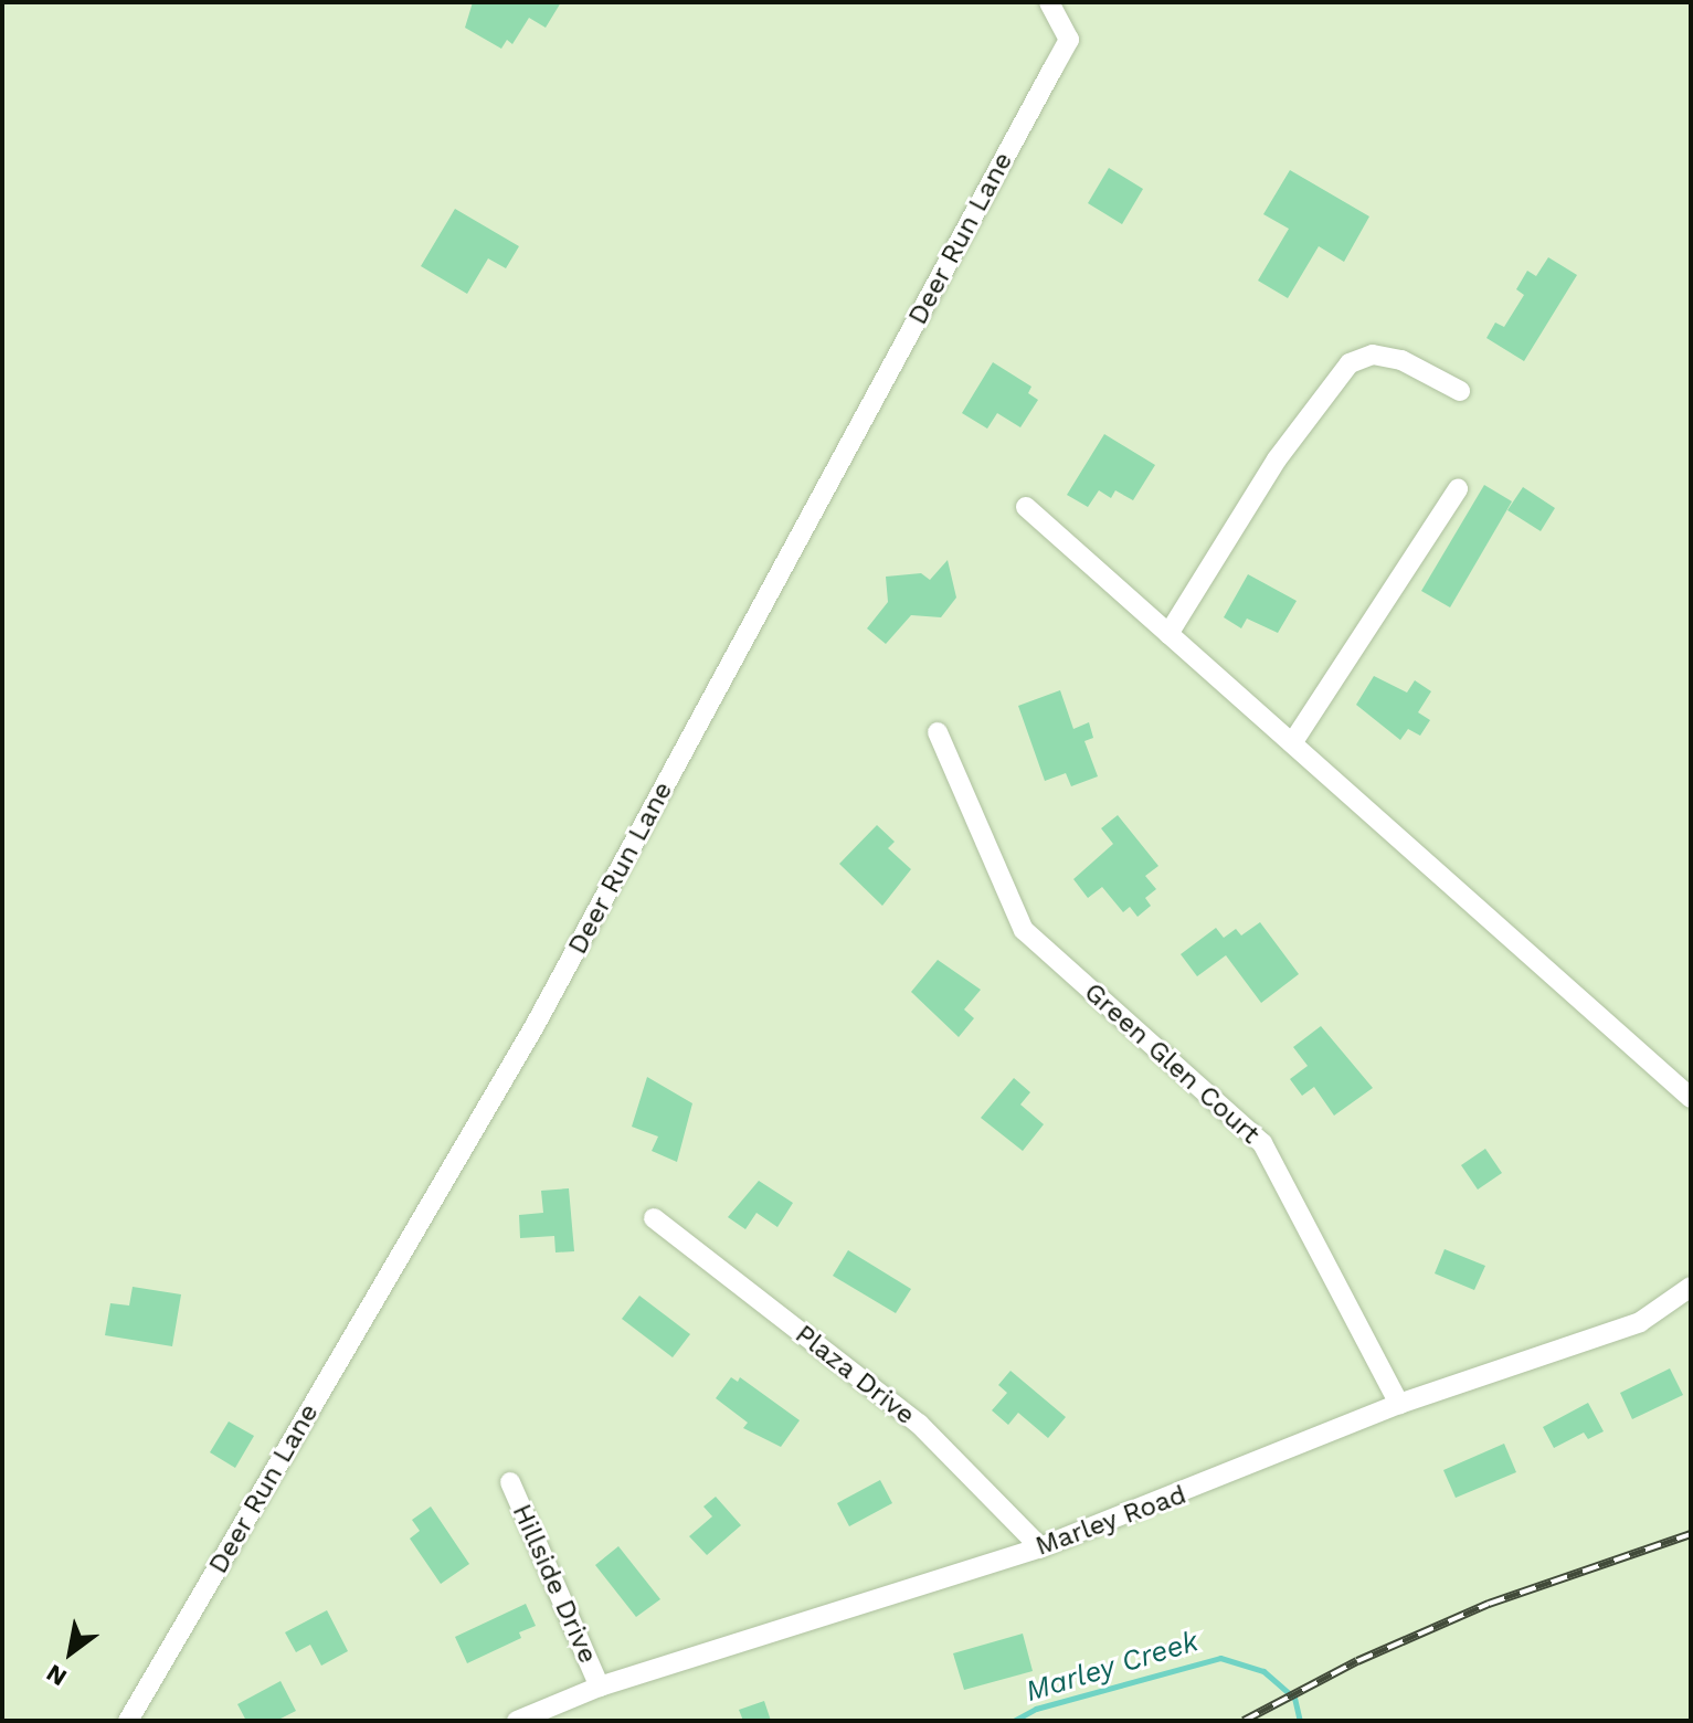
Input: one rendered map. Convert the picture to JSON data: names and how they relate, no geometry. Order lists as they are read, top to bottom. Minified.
{"streets":{"street":["Deer Run Lane","Green Glen Court","Plaza Drive","Marley Road","Hillside Drive"]},"crossings":[["Green Glen Court","Marley Road"],["Plaza Drive","Marley Road"],["Marley Road","Hillside Drive"]],"water":["Marley Creek"],"north":"bottom left"}
